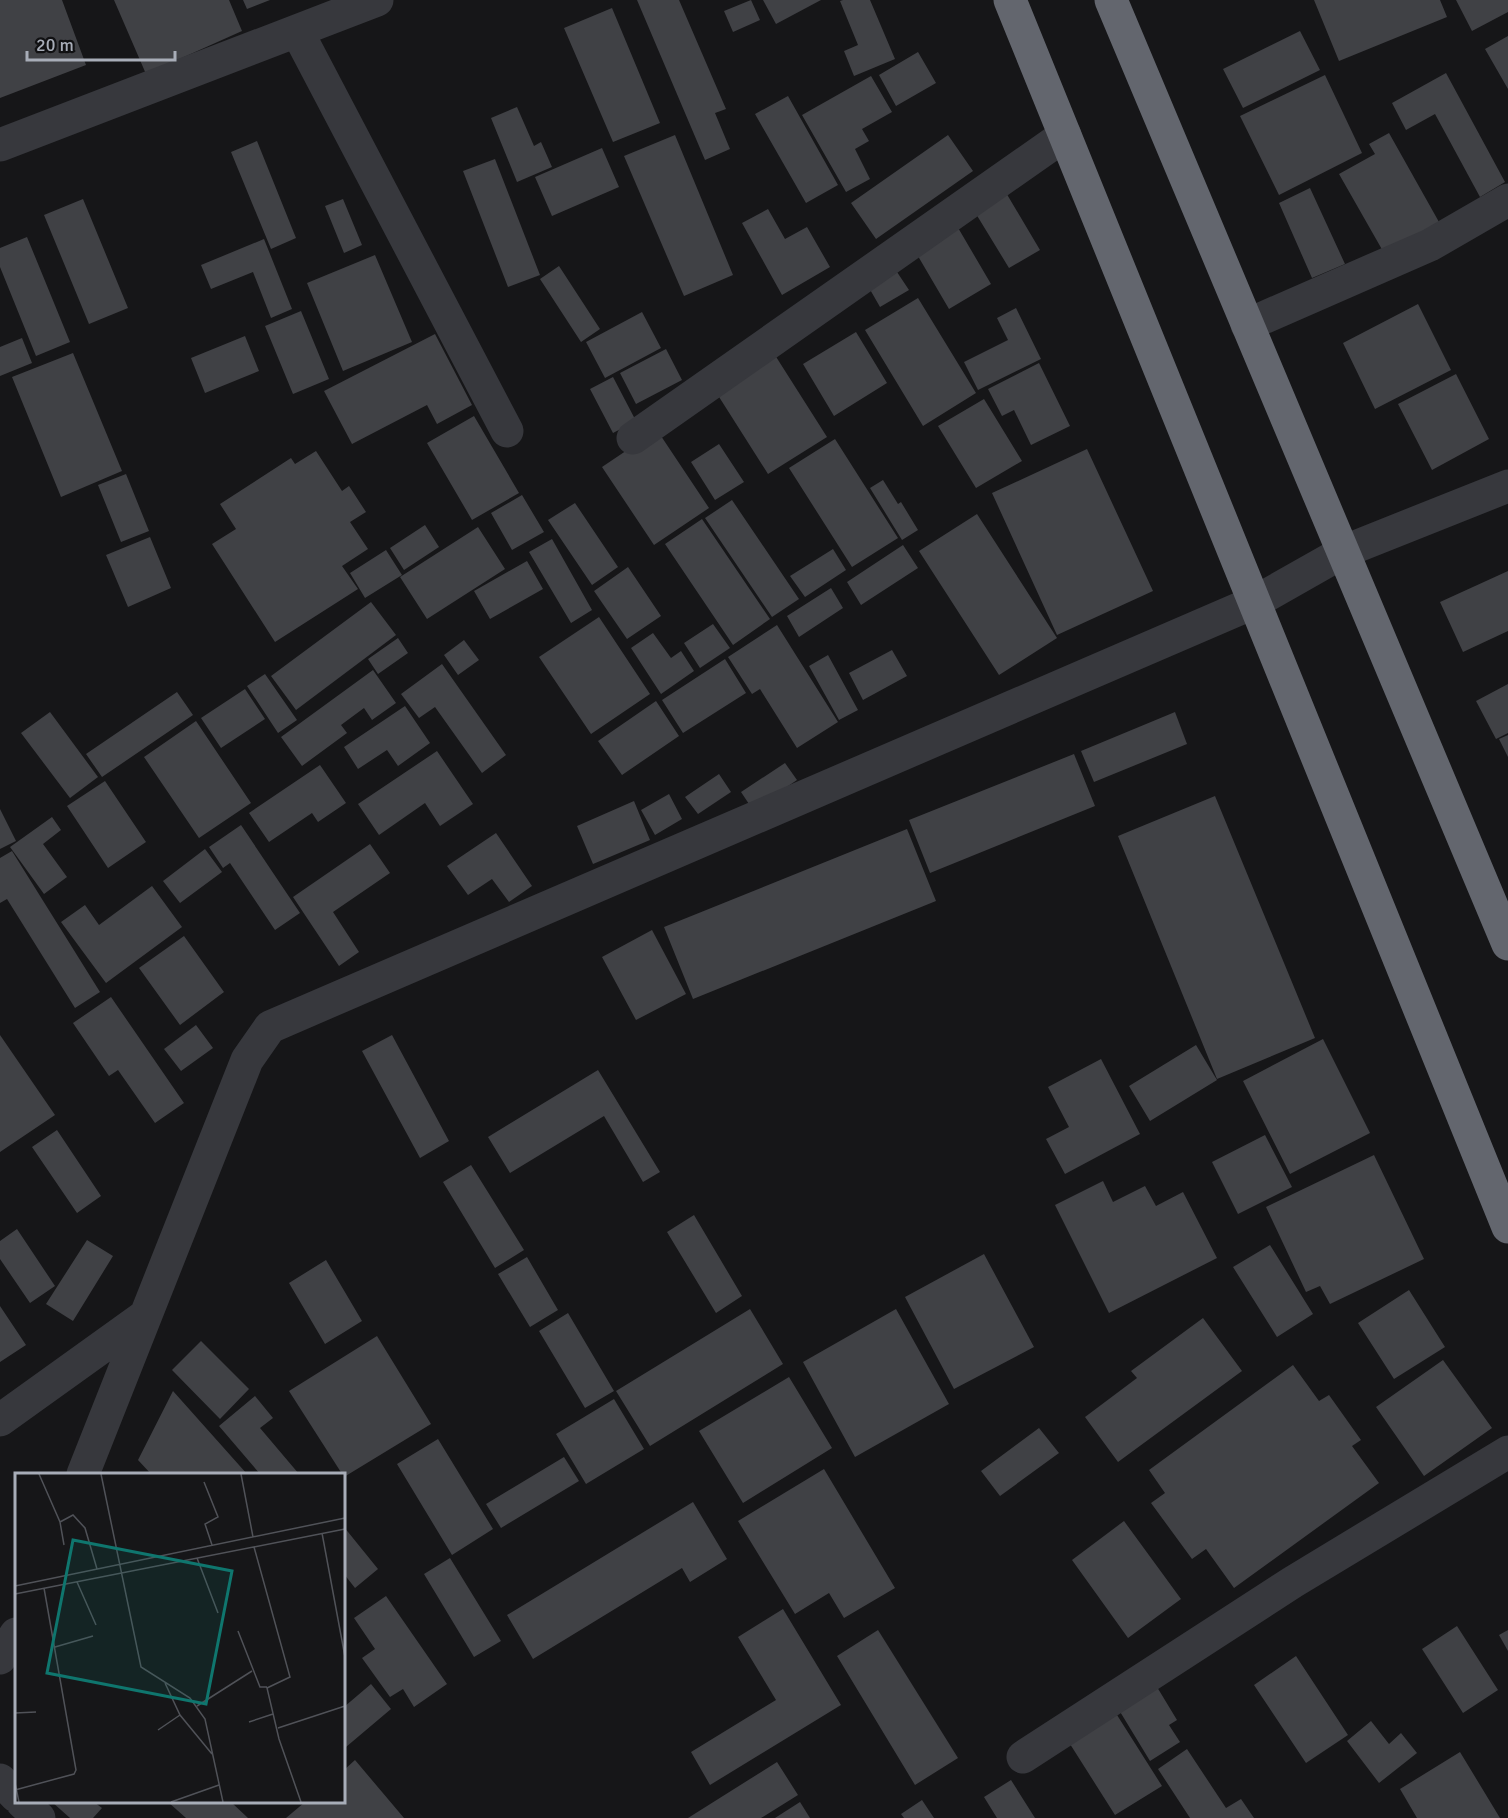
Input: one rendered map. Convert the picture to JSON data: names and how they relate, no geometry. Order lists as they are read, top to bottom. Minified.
{"scale_bar":"20 m"}
